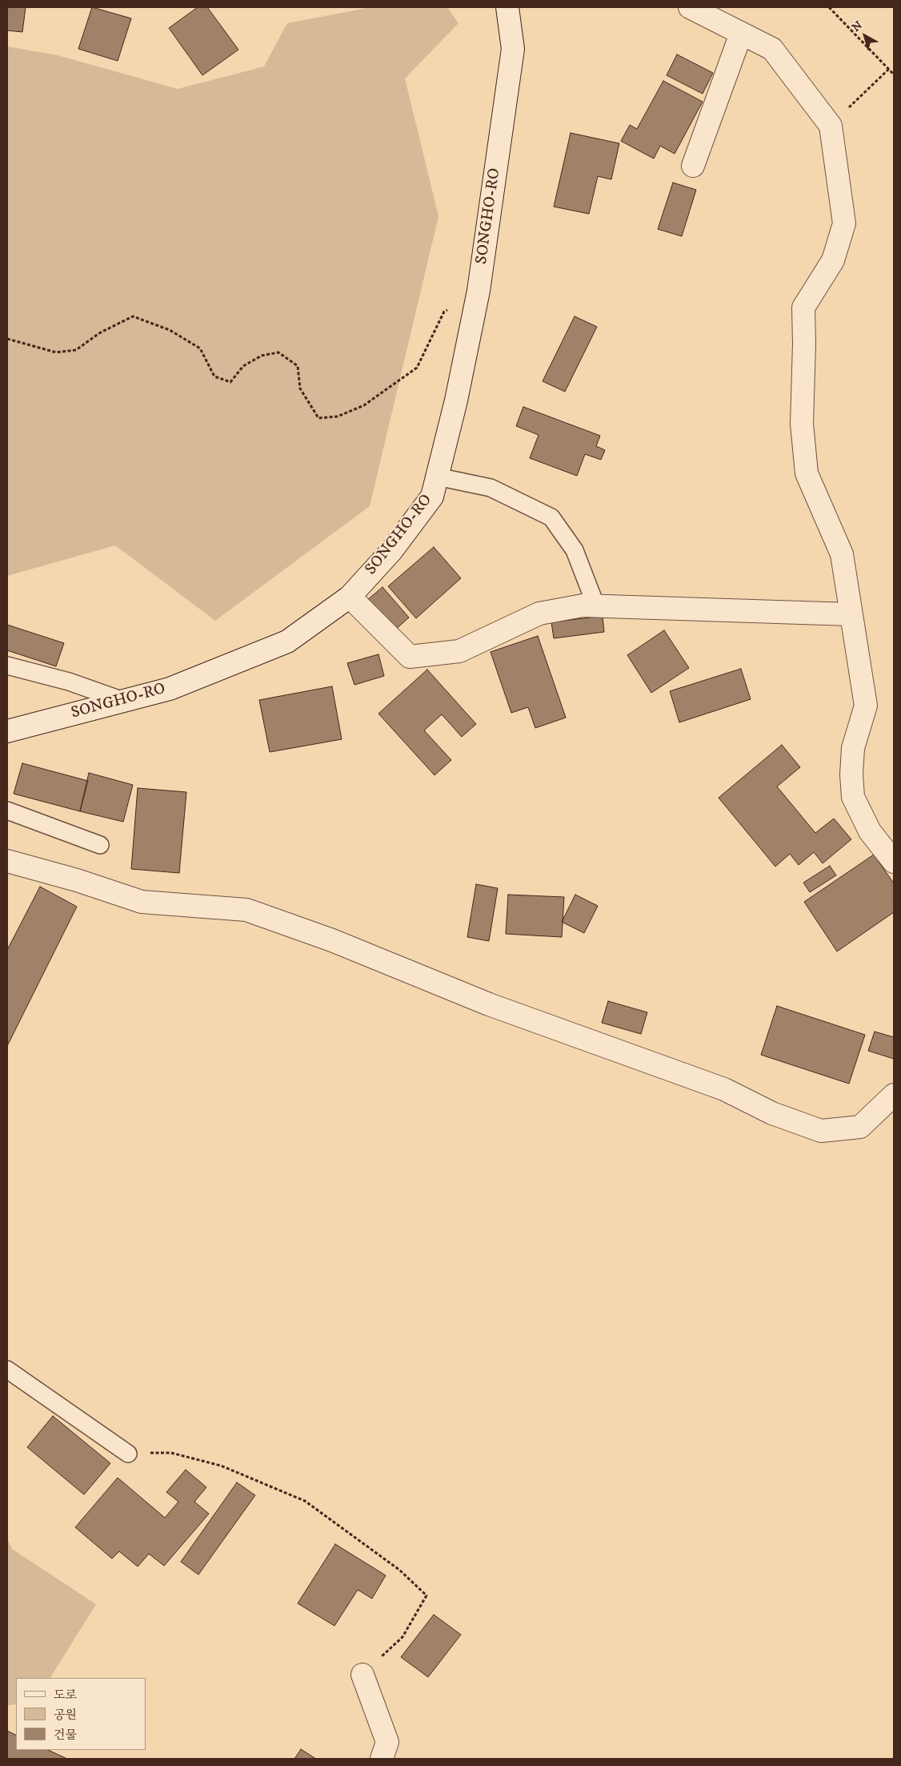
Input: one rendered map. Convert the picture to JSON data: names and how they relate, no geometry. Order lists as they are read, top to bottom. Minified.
{"streets":{"street":["SONGHO-RO"]},"legend":["도로","공원","건물"],"north":"top left"}
